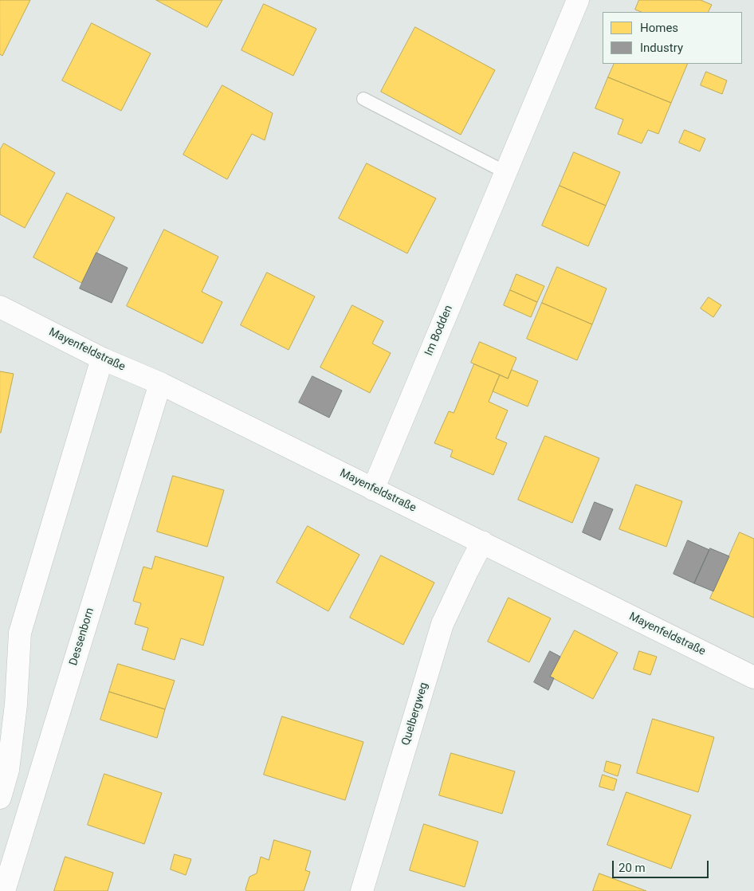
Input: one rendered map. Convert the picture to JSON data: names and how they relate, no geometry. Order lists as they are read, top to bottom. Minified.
{"streets":{"street":["Im Bodden","Mayenfeldstraße","Dessenborn","Quelbergweg"]},"crossings":[["Im Bodden","Mayenfeldstraße"],["Mayenfeldstraße","Dessenborn"],["Mayenfeldstraße","Quelbergweg"]],"legend":["Homes","Industry"],"scale_bar":"20 m"}
